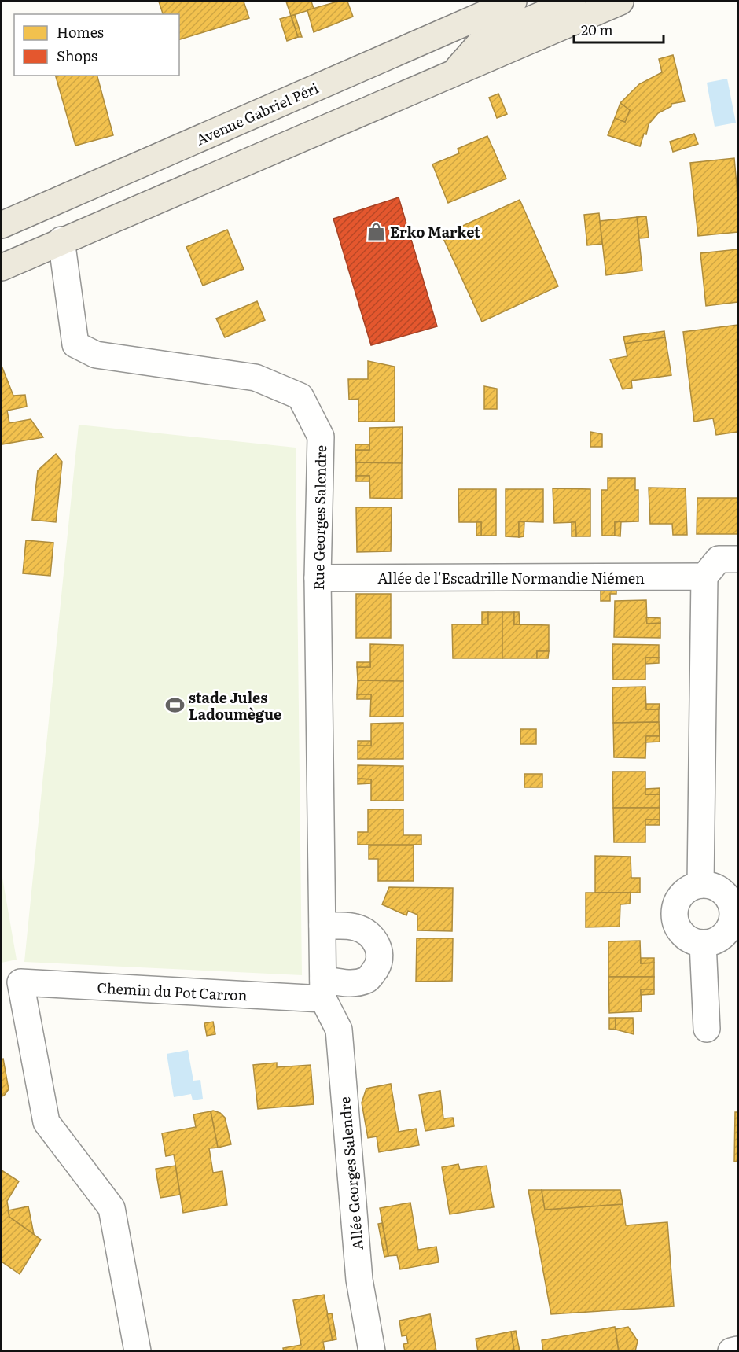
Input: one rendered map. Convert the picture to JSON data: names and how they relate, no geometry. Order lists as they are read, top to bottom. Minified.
{"streets":{"main road":["Avenue Gabriel Péri"],"street":["Rue Georges Salendre","Allée de l'Escadrille Normandie Niémen","Chemin du Pot Carron","Allée Georges Salendre"]},"crossings":[["Rue Georges Salendre","Allée de l'Escadrille Normandie Niémen"],["Rue Georges Salendre","Chemin du Pot Carron"],["Rue Georges Salendre","Allée Georges Salendre"],["Chemin du Pot Carron","Allée Georges Salendre"]],"places":{"shop":["Erko Market"],"sports":["stade Jules Ladoumègue"]},"legend":["Homes","Shops"],"scale_bar":"20 m"}
